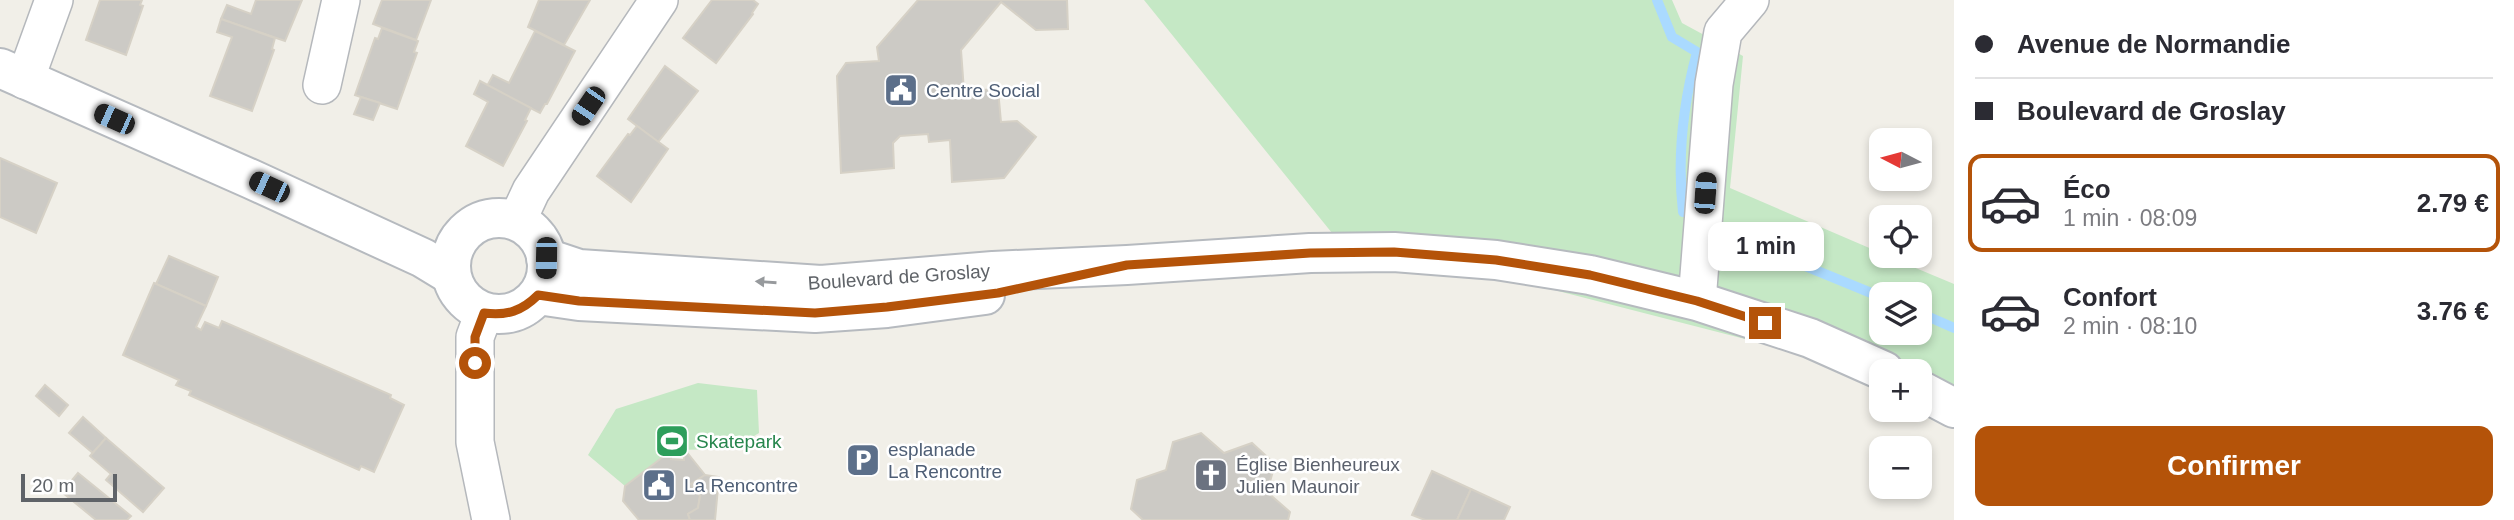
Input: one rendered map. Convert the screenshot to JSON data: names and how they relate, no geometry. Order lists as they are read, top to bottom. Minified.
{"streets":{"main road":["Boulevard de Groslay"]},"places":{"public building":["Centre Social","La Rencontre"],"sports":["Skatepark"],"parking":["esplanade La Rencontre"],"church":["Église Bienheureux Julien Maunoir"]},"scale_bar":"20 m","north":"left","page":{"banner":["Avenue de Normandie","Boulevard de Groslay"],"map_buttons":["+","−"],"list":[{"name":"Éco","note":"1 min · 08:09","value":"2.79 €"},{"name":"Confort","note":"2 min · 08:10","value":"3.76 €"}],"bubble":"1 min","buttons":"Confirmer","scale":"20 m"}}
